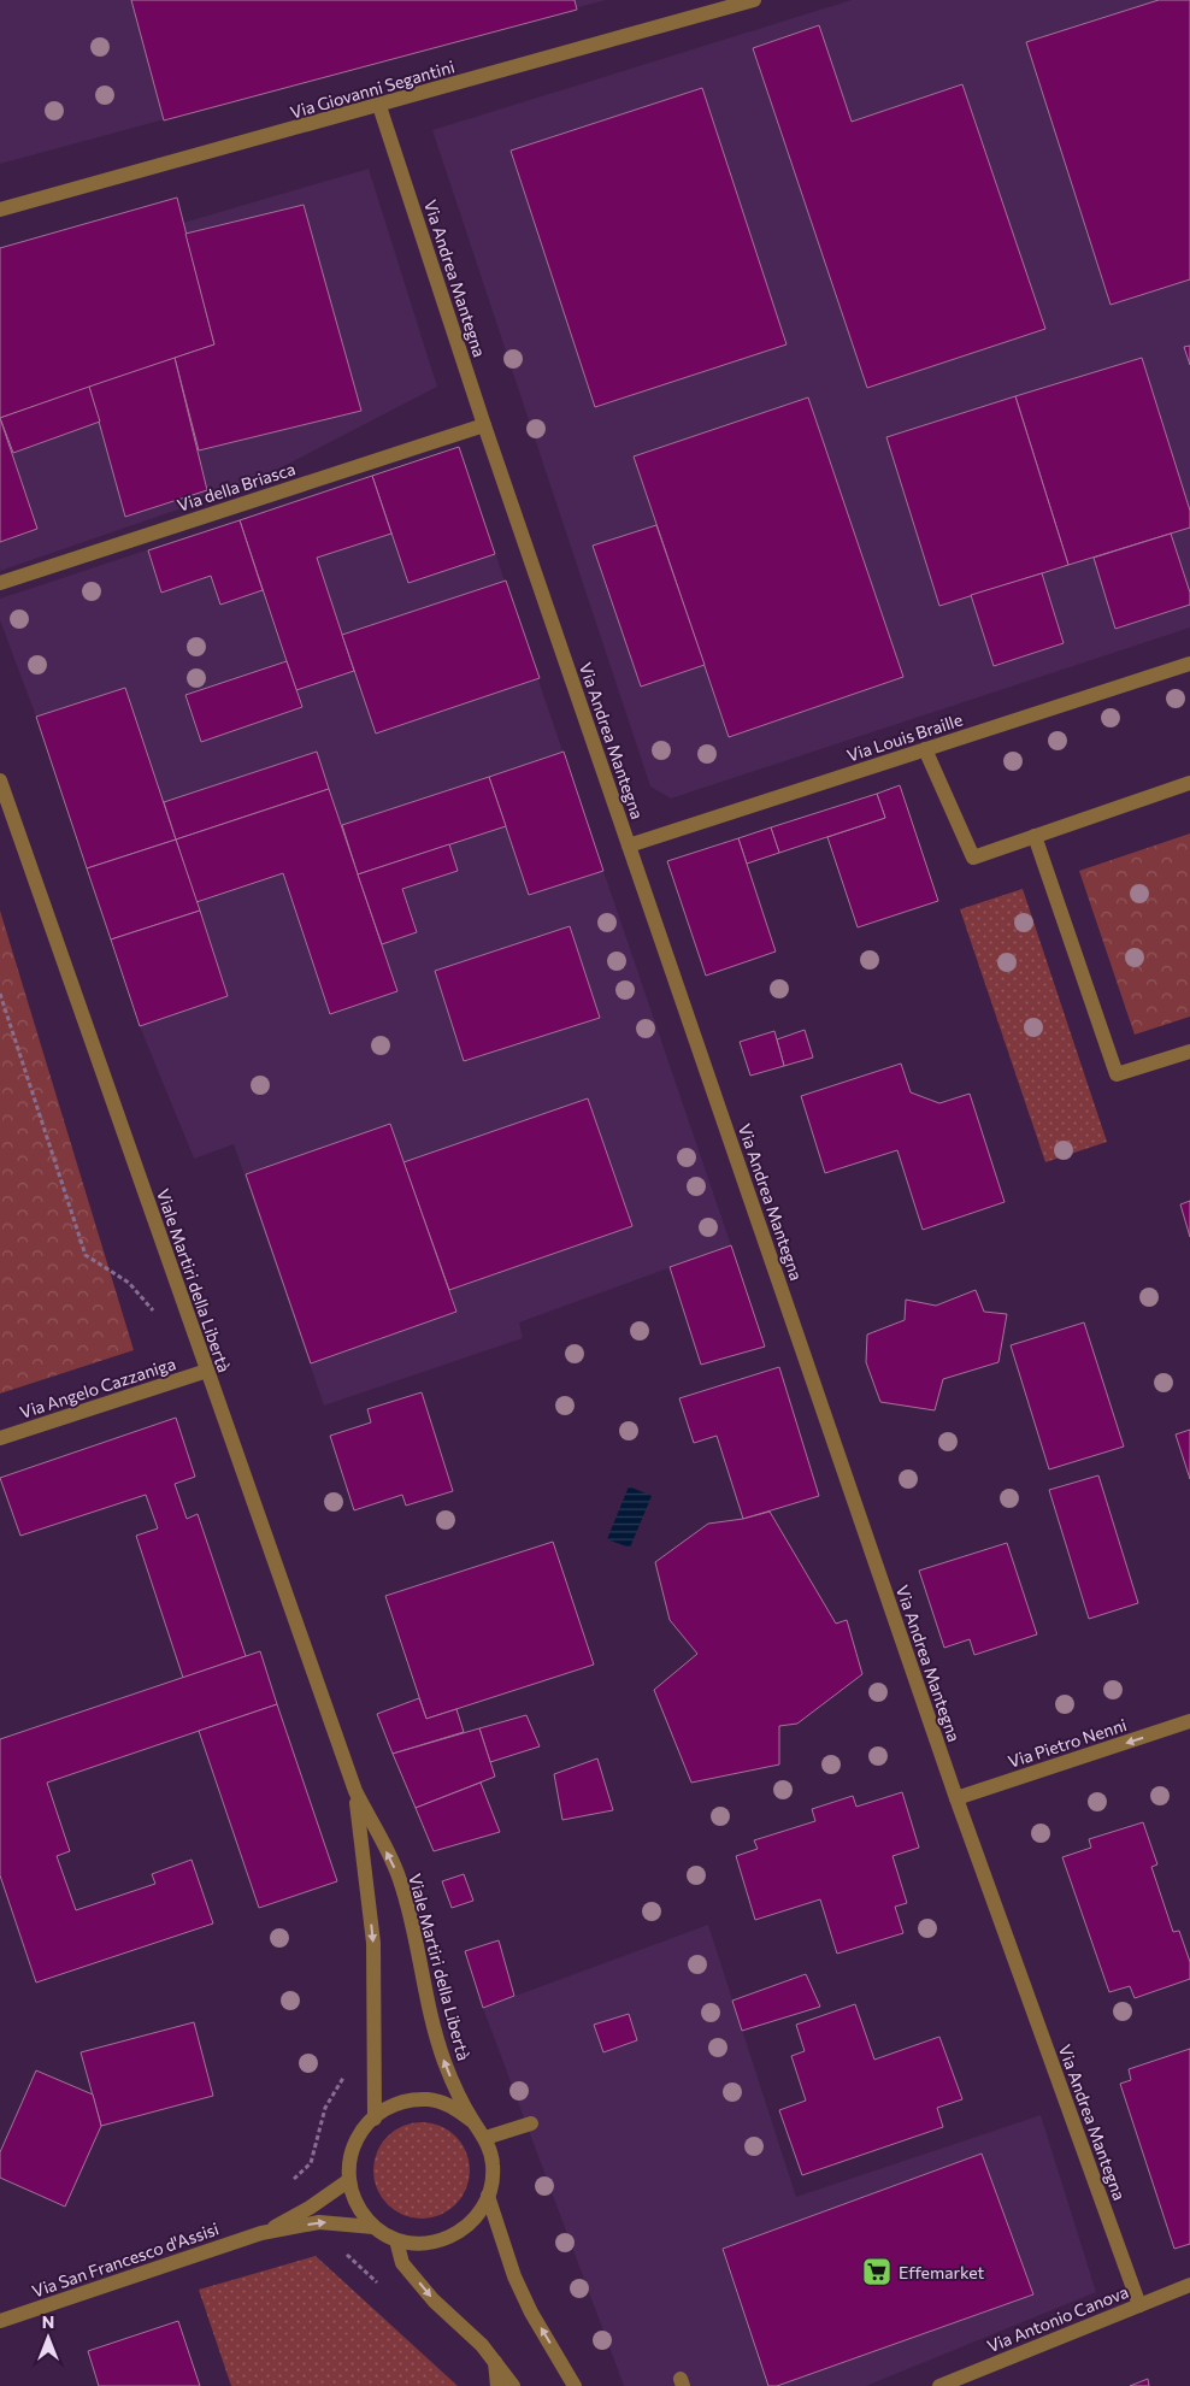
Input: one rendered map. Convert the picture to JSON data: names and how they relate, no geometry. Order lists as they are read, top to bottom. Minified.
{"streets":{"street":["Via Giovanni Segantini","Via Andrea Mantegna","Via della Briasca","Via Louis Braille","Viale Martiri della Libertà","Via Angelo Cazzaniga","Via Pietro Nenni","Via San Francesco d'Assisi","Via Antonio Canova"]},"crossings":[["Via Giovanni Segantini","Via Andrea Mantegna"],["Via Andrea Mantegna","Via della Briasca"],["Via Andrea Mantegna","Via Louis Braille"],["Via Andrea Mantegna","Via Pietro Nenni"],["Via Andrea Mantegna","Via Antonio Canova"],["Viale Martiri della Libertà","Via Angelo Cazzaniga"],["Viale Martiri della Libertà","Via San Francesco d'Assisi"]],"one_way":["Via Pietro Nenni"],"places":{"supermarket":["Effemarket"]},"north":"top"}
